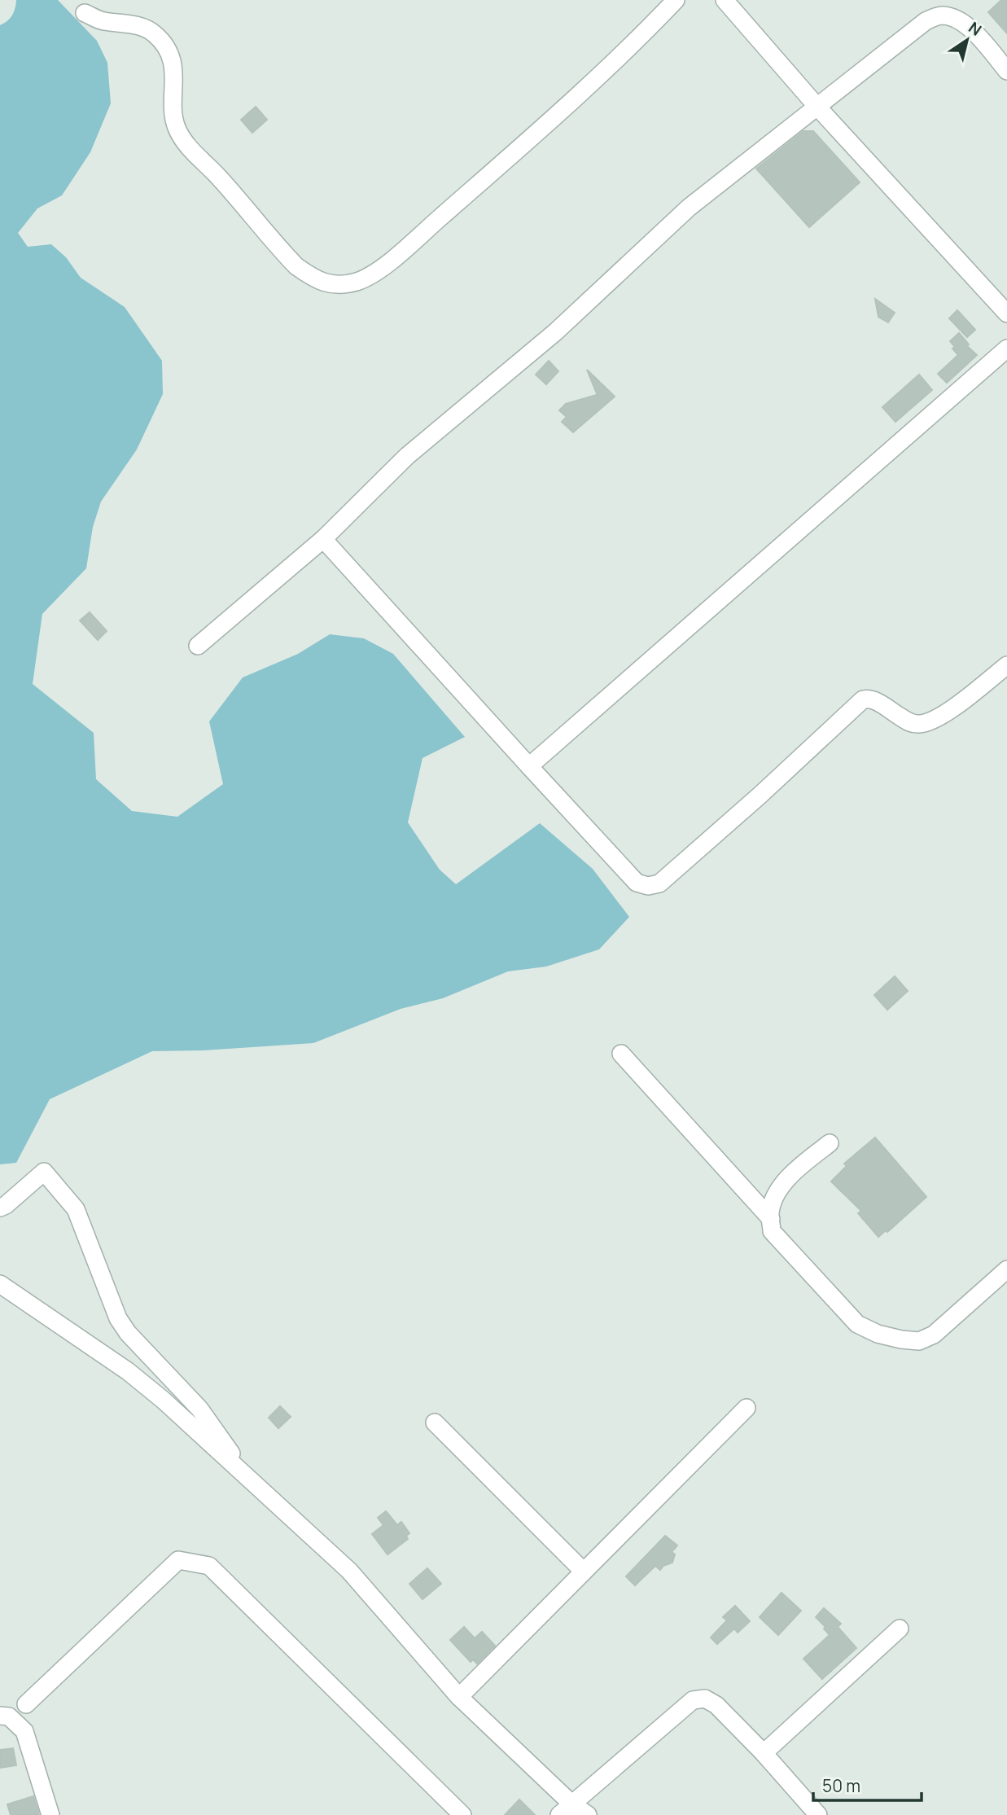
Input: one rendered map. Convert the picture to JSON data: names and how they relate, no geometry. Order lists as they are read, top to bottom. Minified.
{"scale_bar":"50 m","north":"top right"}
